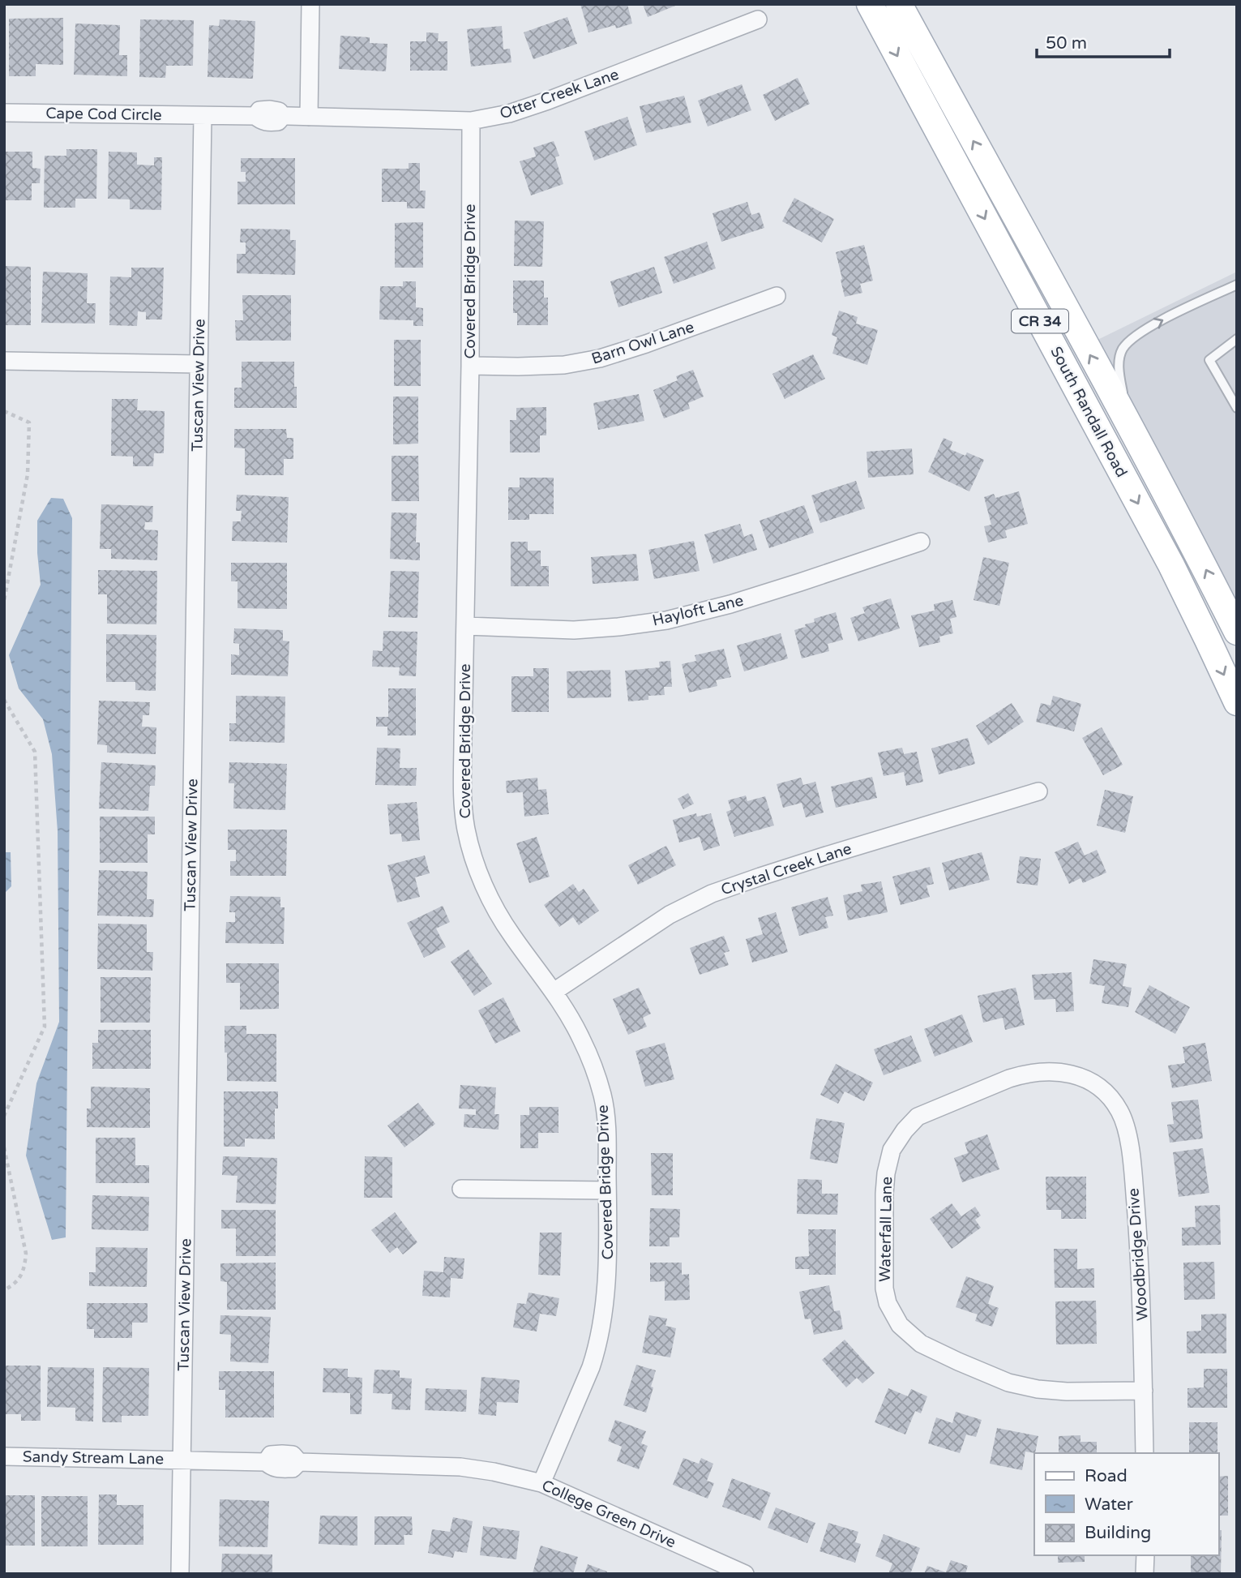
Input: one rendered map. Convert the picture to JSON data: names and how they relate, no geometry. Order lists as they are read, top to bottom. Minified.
{"streets":{"main road":["CR 34","South Randall Road"],"street":["Otter Creek Lane","Cape Cod Circle","Covered Bridge Drive","Barn Owl Lane","Tuscan View Drive","Hayloft Lane","Crystal Creek Lane","Waterfall Lane","Woodbridge Drive","Sandy Stream Lane","College Green Drive"]},"crossings":[["Otter Creek Lane","Cape Cod Circle"],["Otter Creek Lane","Covered Bridge Drive"],["Otter Creek Lane","Tuscan View Drive"],["Cape Cod Circle","Tuscan View Drive"],["Covered Bridge Drive","Barn Owl Lane"],["Covered Bridge Drive","Hayloft Lane"],["Covered Bridge Drive","Crystal Creek Lane"],["Covered Bridge Drive","College Green Drive"],["Tuscan View Drive","Sandy Stream Lane"],["Tuscan View Drive","College Green Drive"],["Waterfall Lane","Woodbridge Drive"],["Sandy Stream Lane","College Green Drive"]],"legend":["Road","Water","Building"],"scale_bar":"50 m"}
